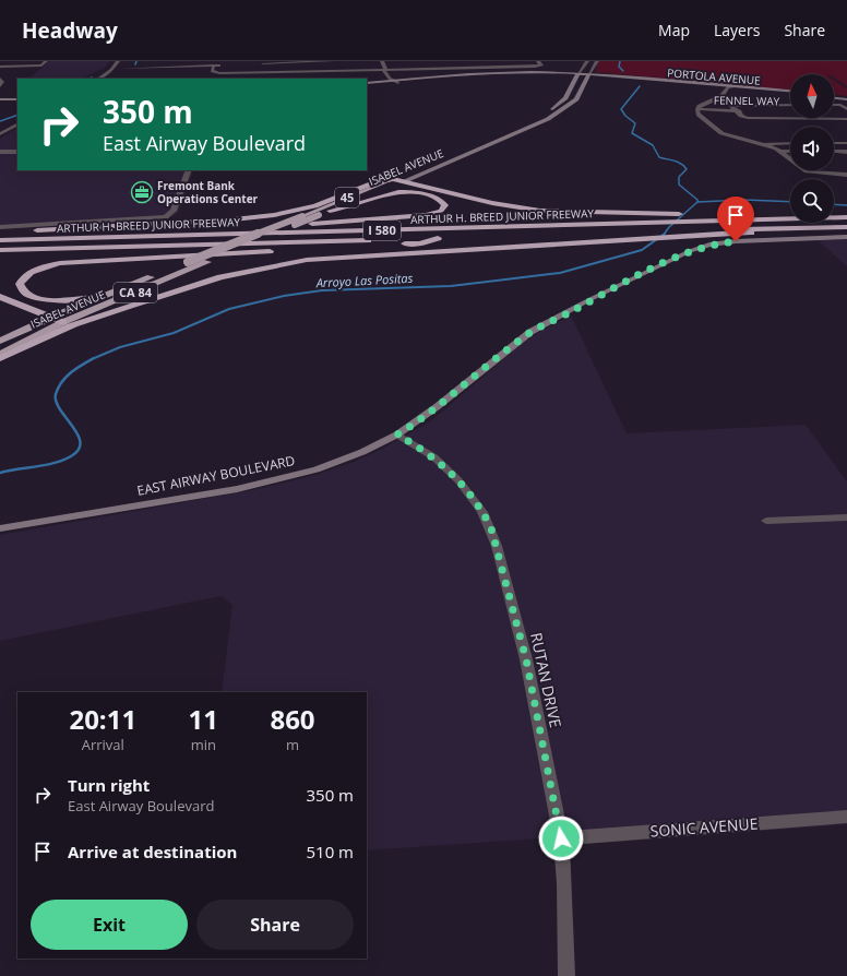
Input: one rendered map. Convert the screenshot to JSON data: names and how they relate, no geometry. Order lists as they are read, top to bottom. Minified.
{"streets":{"highway":["ISABEL AVENUE","45","ARTHUR H. BREED JUNIOR FREEWAY","I 580","CA 84"],"main road":["PORTOLA AVENUE","EAST AIRWAY BOULEVARD"],"street":["FENNEL WAY","RUTAN DRIVE","SONIC AVENUE"]},"crossings":[["PORTOLA AVENUE","ISABEL AVENUE"],["ISABEL AVENUE","ARTHUR H. BREED JUNIOR FREEWAY"],["EAST AIRWAY BOULEVARD","RUTAN DRIVE"],["RUTAN DRIVE","SONIC AVENUE"]],"water":["Arroyo Las Positas"],"places":{"office":["Fremont Bank Operations Center"]},"north":"top","page":{"header":"Headway","nav":["Map","Layers","Share"],"turn":["350 m","East Airway Boulevard"],"eta":["20:11","Arrival","11","min","860","m"],"list":[{"name":"Turn right","note":"East Airway Boulevard","value":"350 m"},{"name":"Arrive at destination","value":"510 m"}],"buttons":["Exit","Share"]}}
